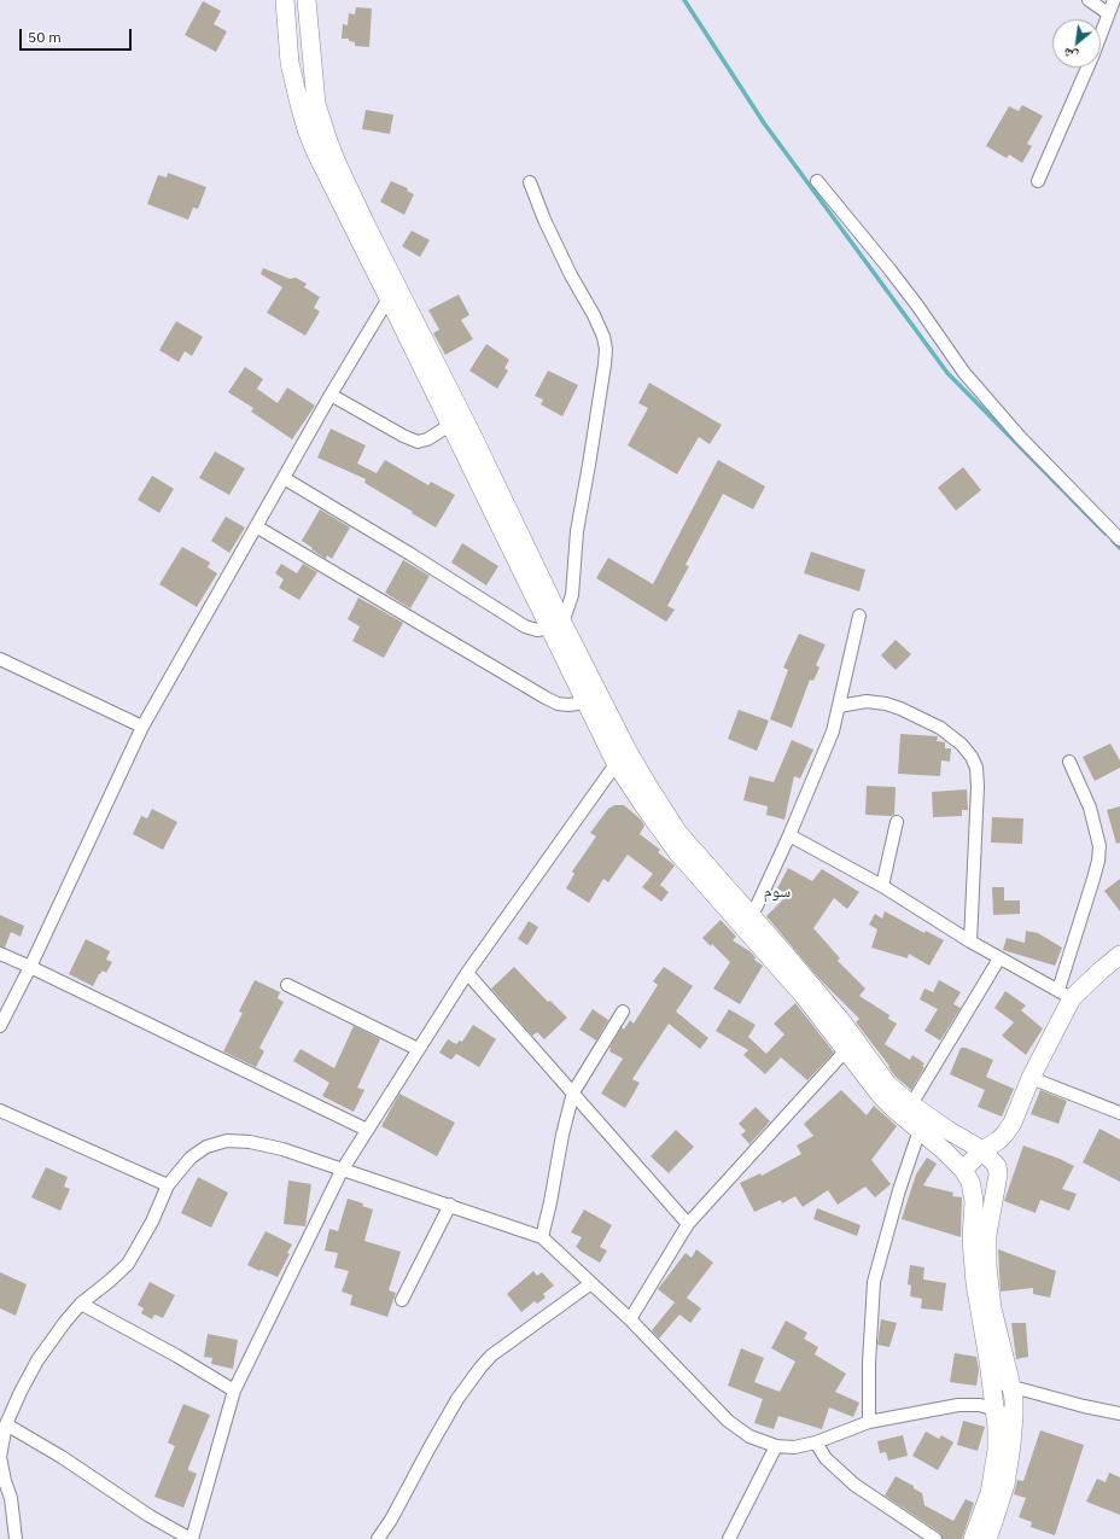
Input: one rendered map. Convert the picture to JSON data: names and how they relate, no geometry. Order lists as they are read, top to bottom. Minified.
{"districts":["سوم"],"scale_bar":"50 m","north":"bottom left"}
